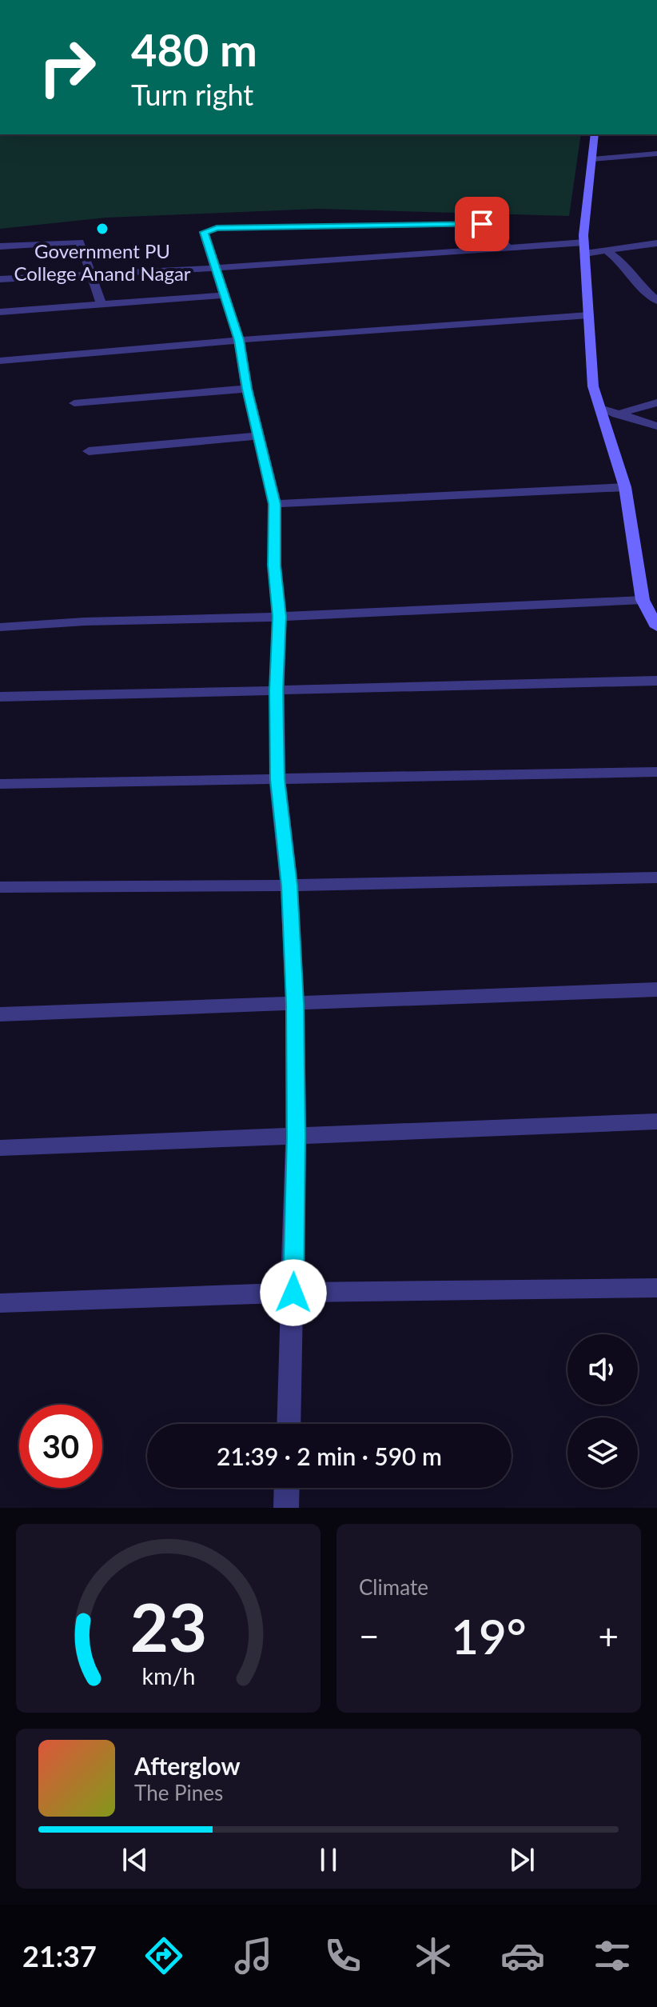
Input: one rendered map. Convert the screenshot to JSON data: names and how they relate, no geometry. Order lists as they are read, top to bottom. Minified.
{"places":["Government PU College Anand Nagar"],"page":{"turn":["480 m","Turn right"],"limit":"30","trip":"21:39 · 2 min · 590 m","tile":"Climate","heat":["−","19°","+"],"song":["Afterglow","The Pines"],"tabs":"21:37","gauge":["23","km/h"]}}
